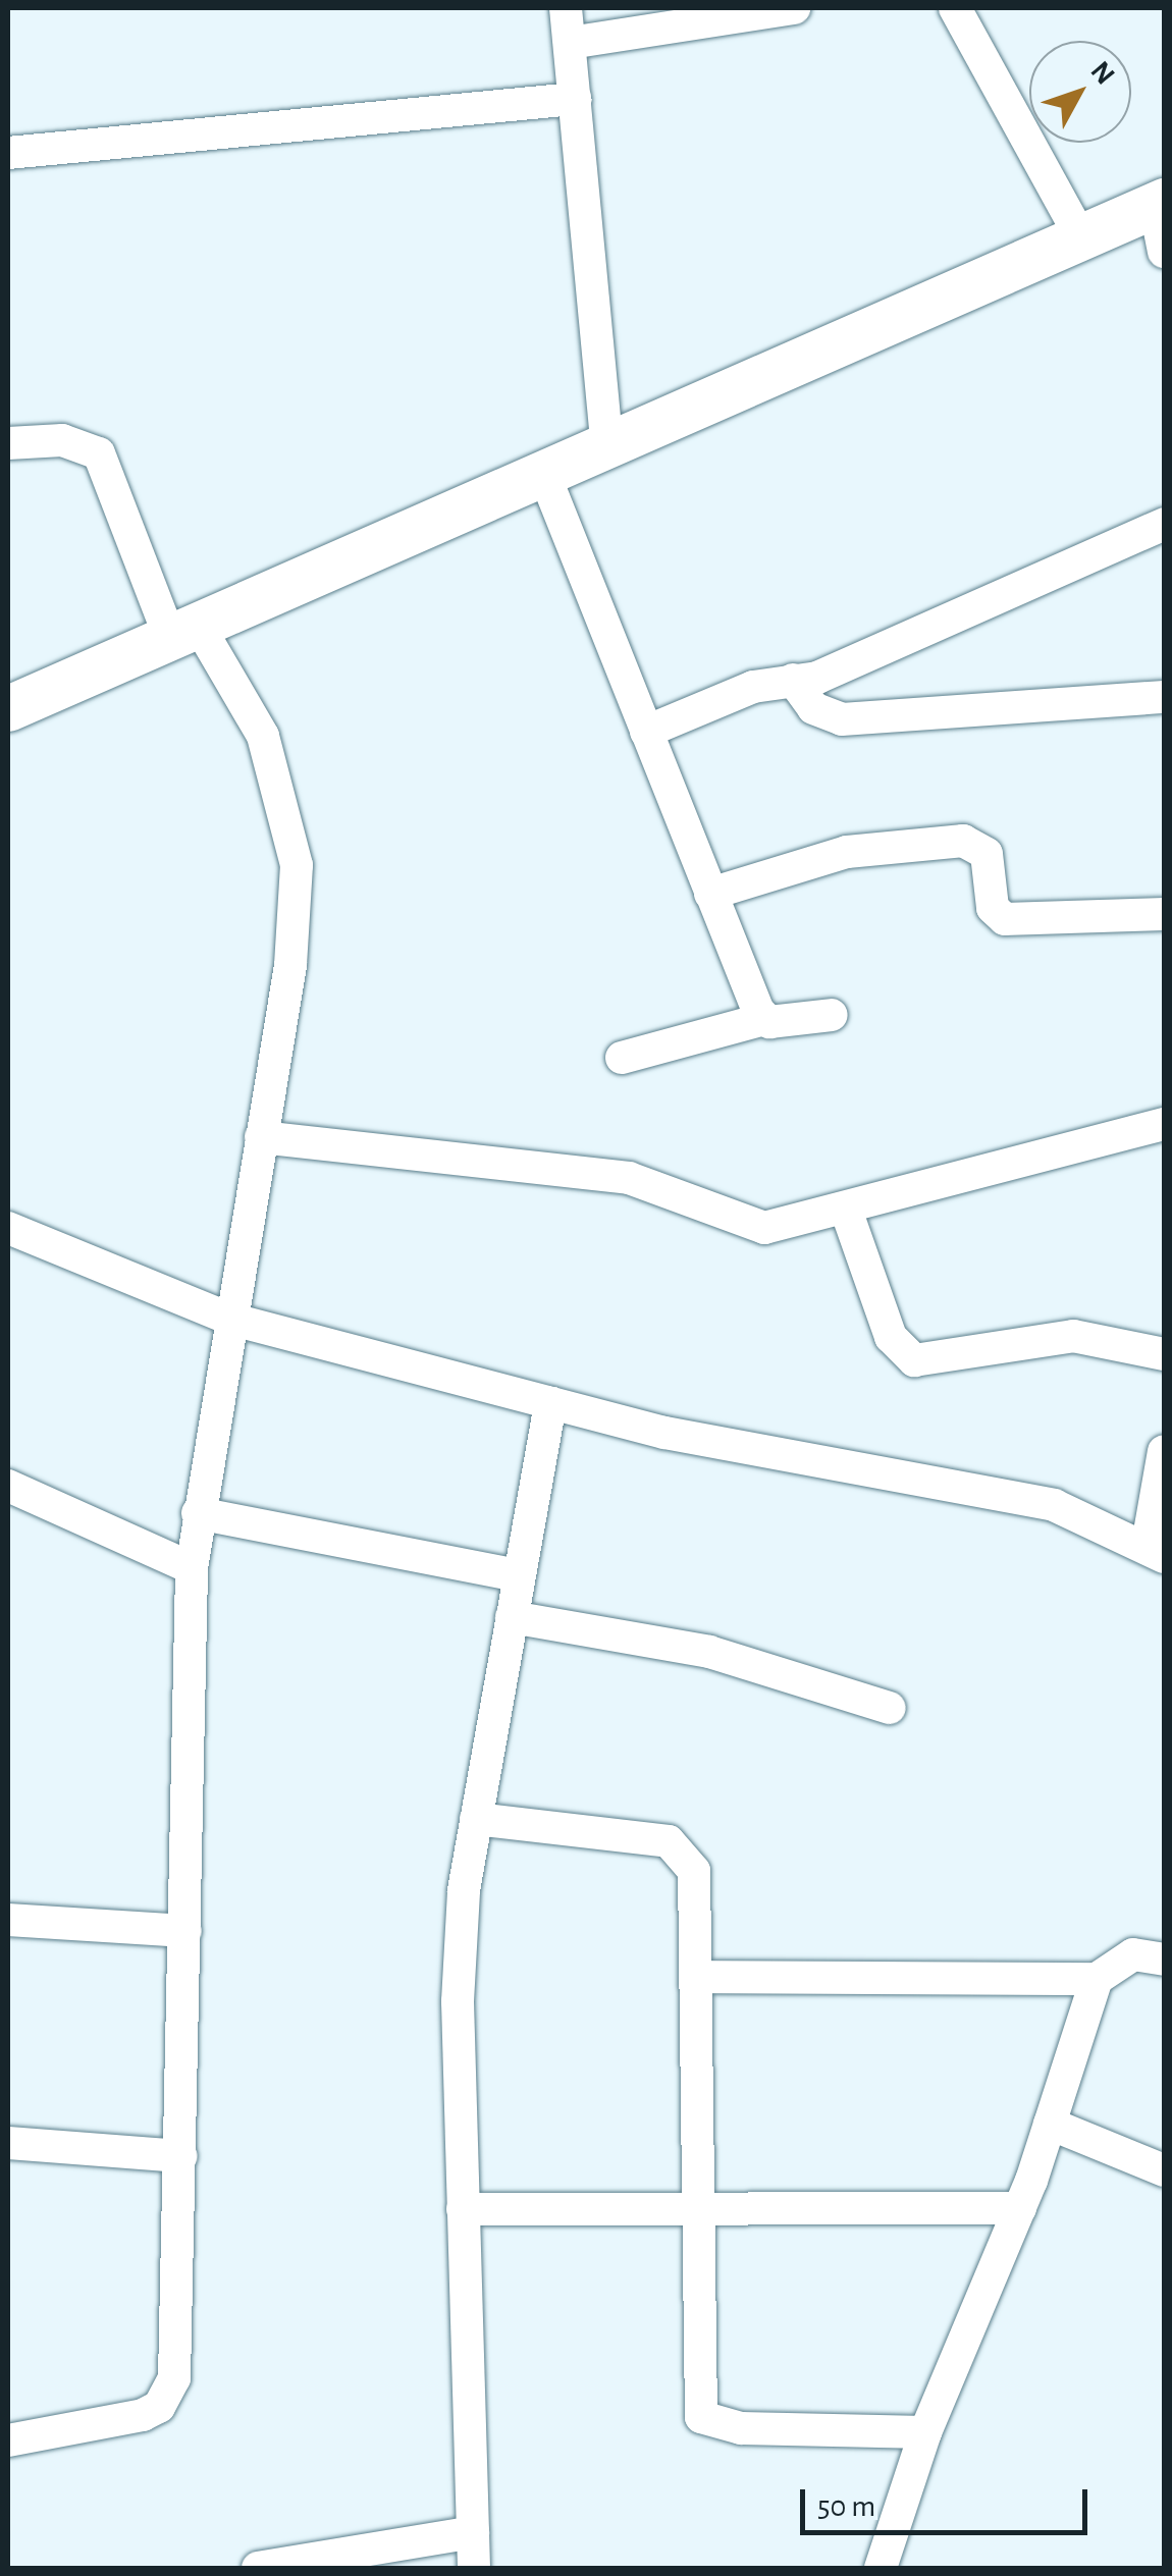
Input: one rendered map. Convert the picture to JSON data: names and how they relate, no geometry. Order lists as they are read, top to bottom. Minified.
{"scale_bar":"50 m","north":"top right"}
